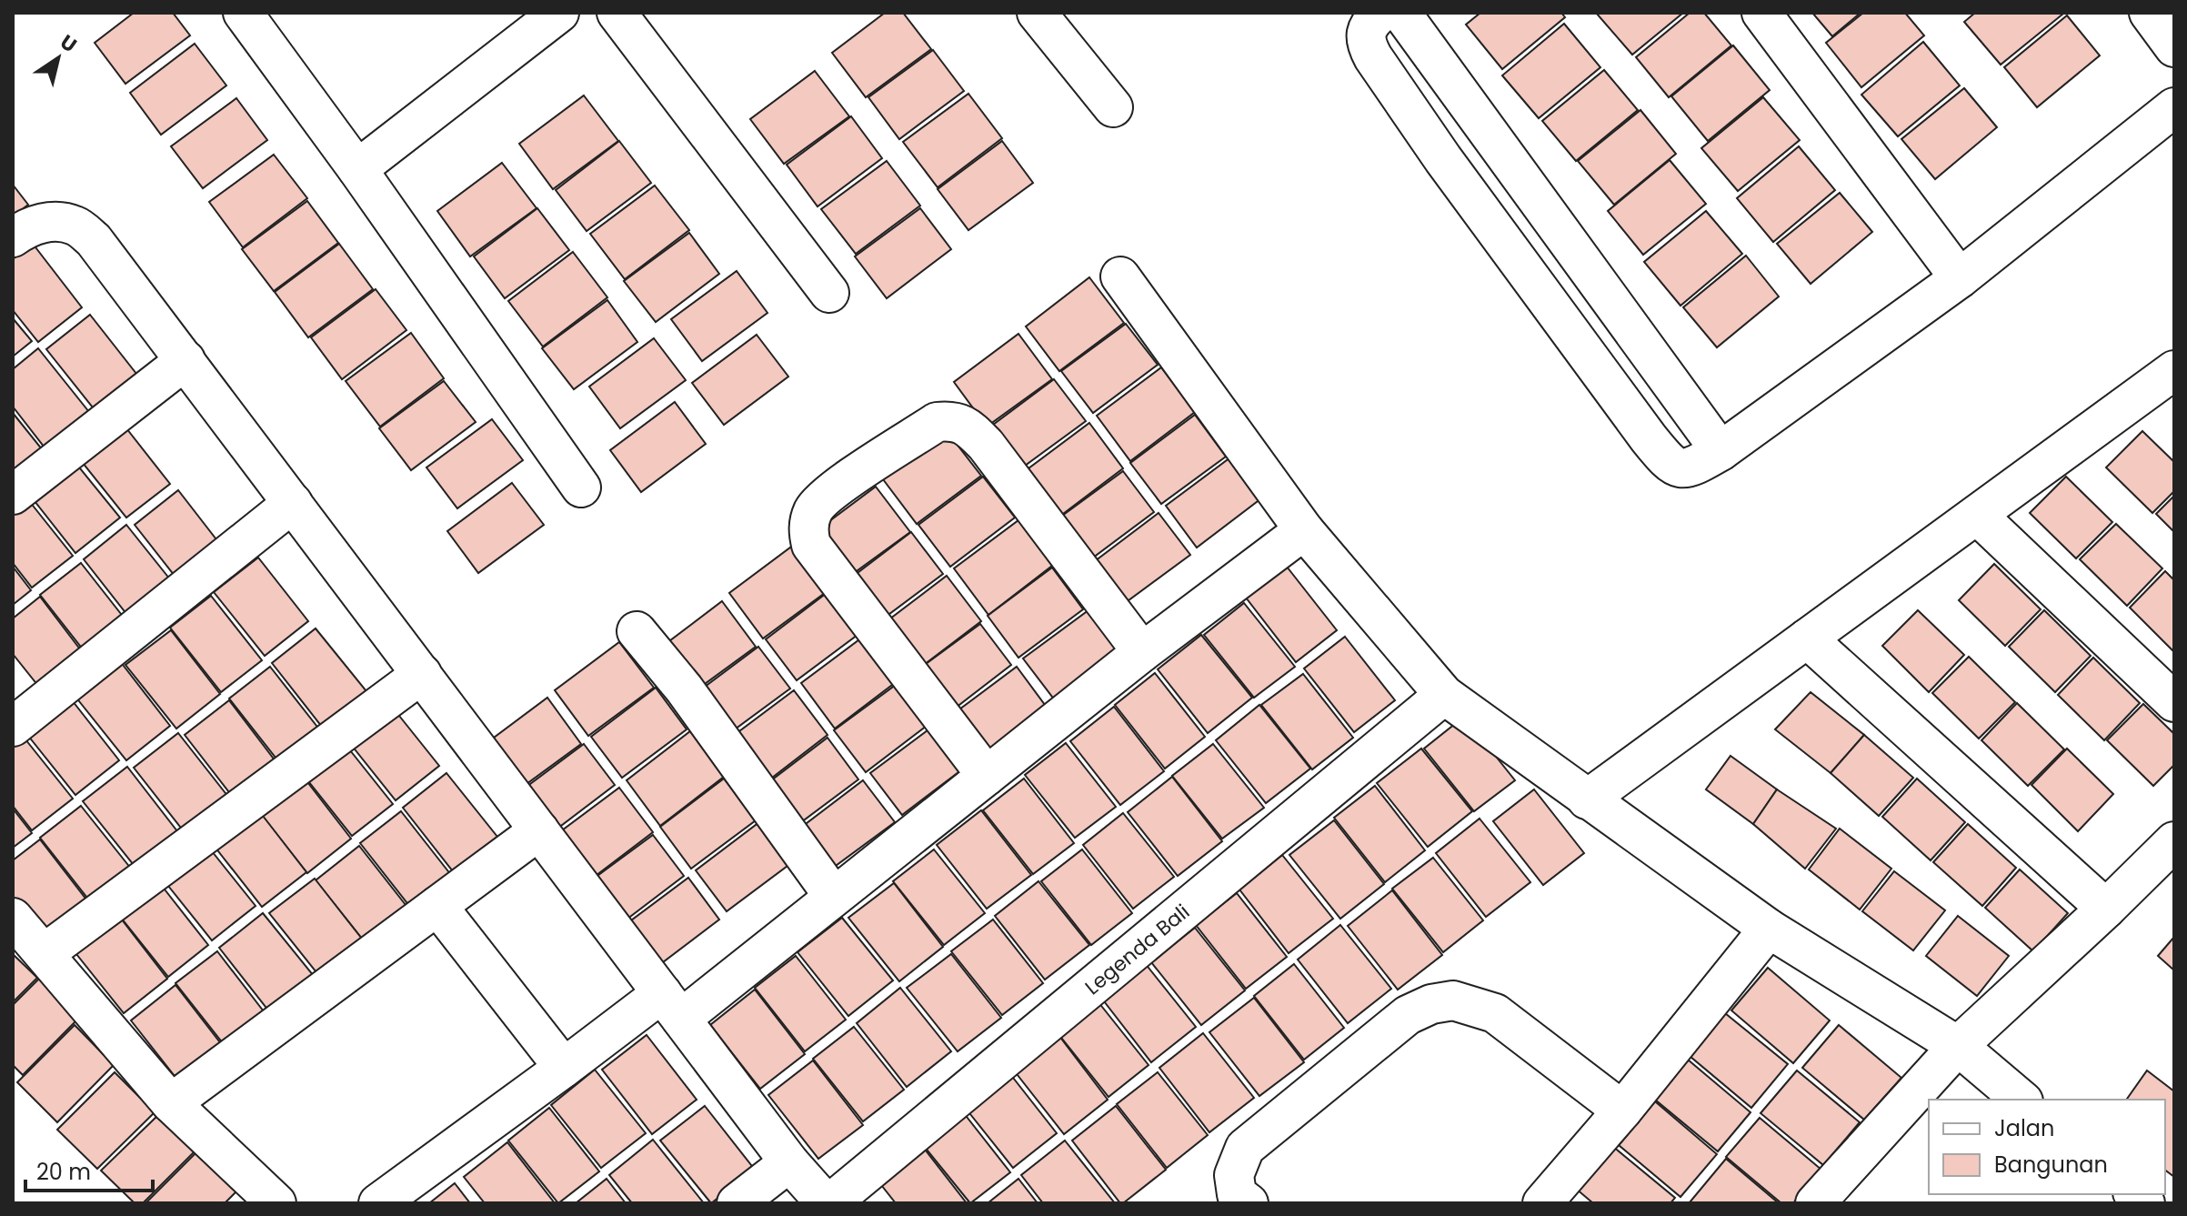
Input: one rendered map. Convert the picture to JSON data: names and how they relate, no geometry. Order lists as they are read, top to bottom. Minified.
{"streets":{"street":["Legenda Bali"]},"legend":["Jalan","Bangunan"],"scale_bar":"20 m","north":"top right"}
